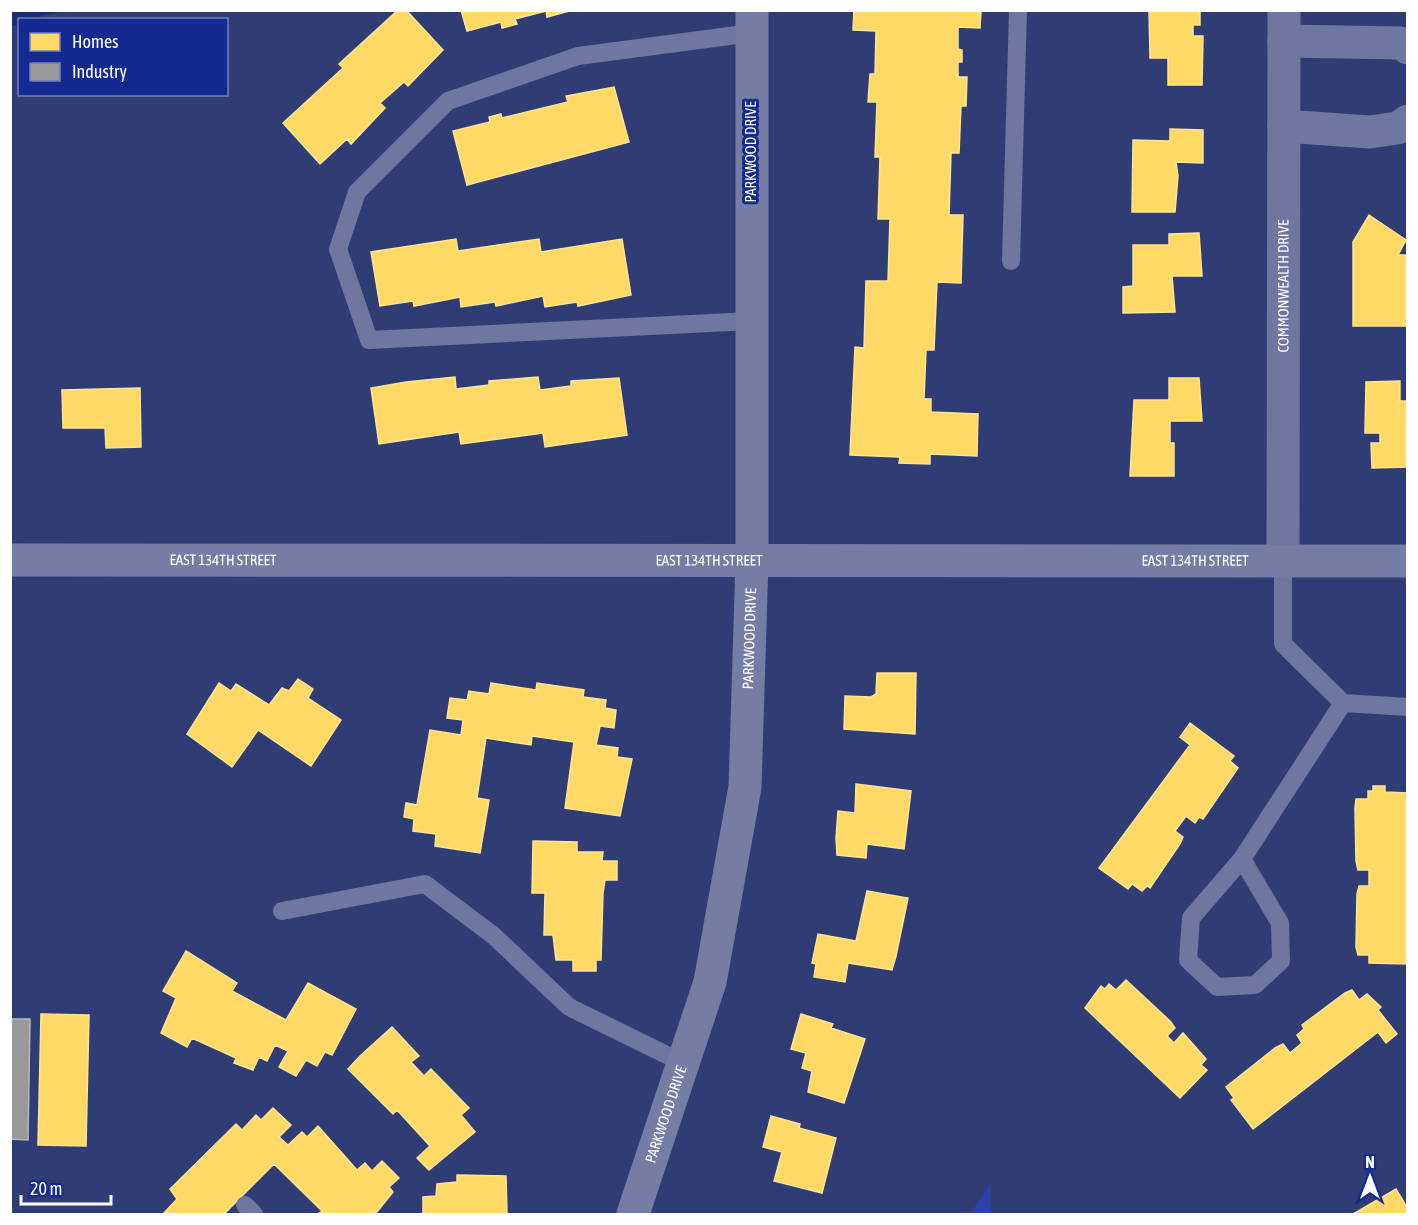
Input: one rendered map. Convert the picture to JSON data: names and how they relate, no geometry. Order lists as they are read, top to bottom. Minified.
{"streets":{"street":["PARKWOOD DRIVE","COMMONWEALTH DRIVE","EAST 134TH STREET"]},"crossings":[["PARKWOOD DRIVE","EAST 134TH STREET"],["COMMONWEALTH DRIVE","EAST 134TH STREET"]],"legend":["Homes","Industry"],"scale_bar":"20 m","north":"top"}
